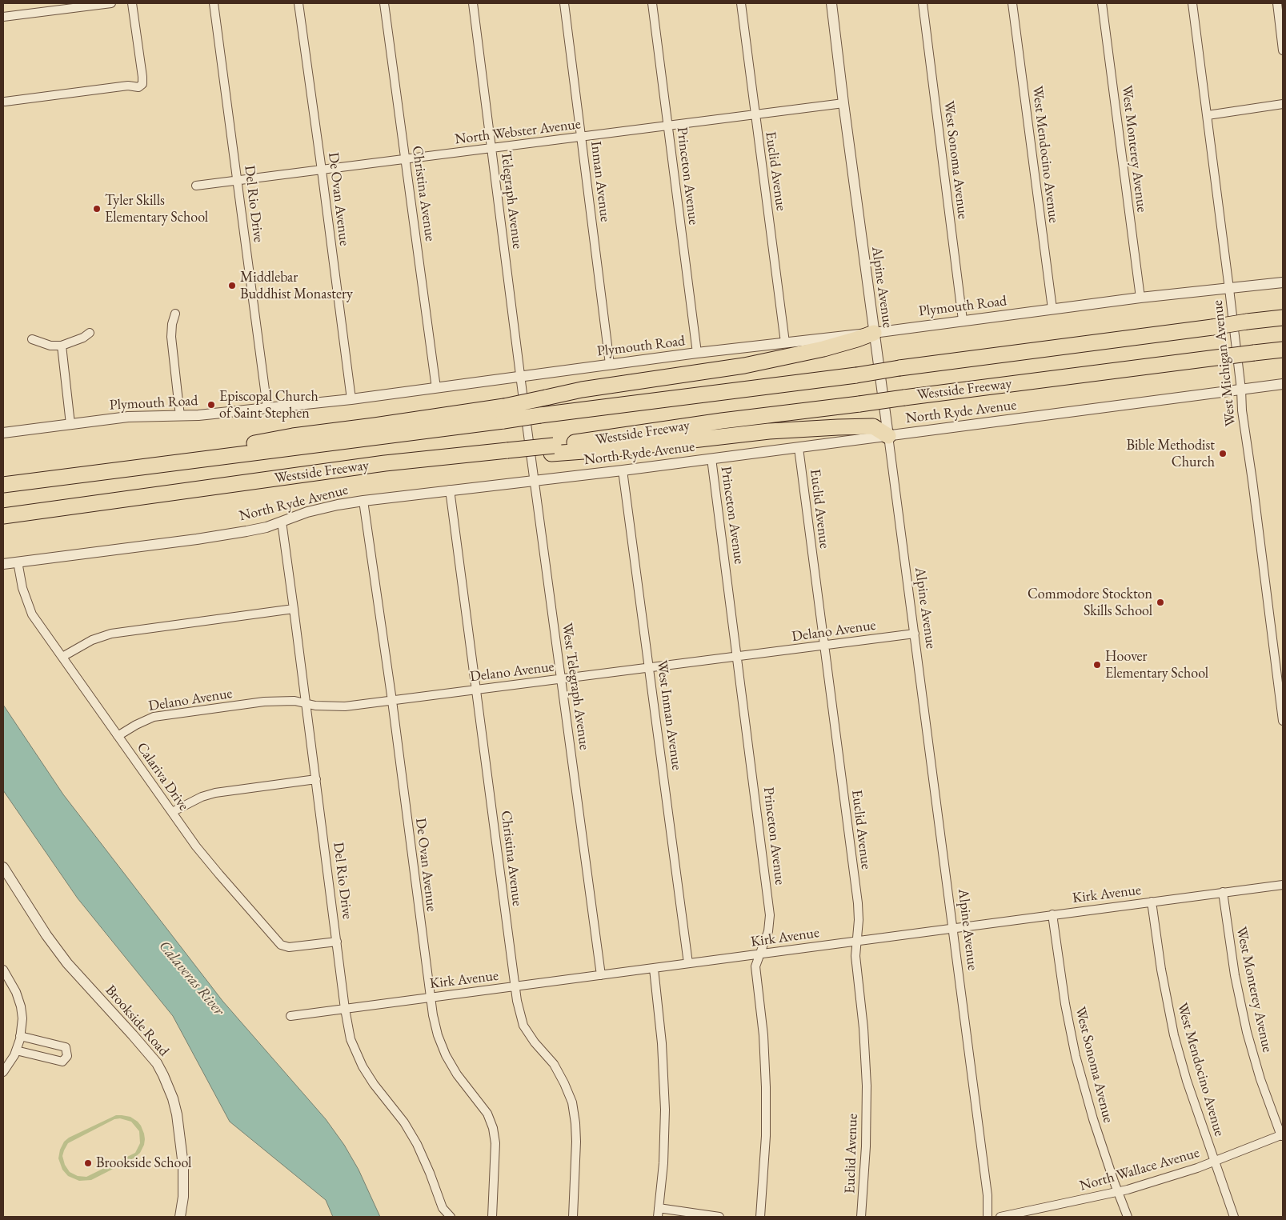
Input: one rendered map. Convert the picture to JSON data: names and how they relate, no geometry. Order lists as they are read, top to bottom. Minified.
{"streets":{"highway":["Westside Freeway"],"street":["North Webster Avenue","West Monterey Avenue","West Mendocino Avenue","West Sonoma Avenue","Euclid Avenue","Princeton Avenue","Inman Avenue","Christina Avenue","De Ovan Avenue","Telegraph Avenue","Del Rio Drive","Alpine Avenue","Plymouth Road","West Michigan Avenue","North Ryde Avenue","Delano Avenue","West Telegraph Avenue","West Inman Avenue","Calariva Drive","Kirk Avenue","Brookside Road","North Wallace Avenue"]},"crossings":[["North Webster Avenue","Euclid Avenue"],["North Webster Avenue","Princeton Avenue"],["North Webster Avenue","Inman Avenue"],["North Webster Avenue","Christina Avenue"],["North Webster Avenue","De Ovan Avenue"],["North Webster Avenue","Telegraph Avenue"],["North Webster Avenue","Del Rio Drive"],["North Webster Avenue","Alpine Avenue"],["West Monterey Avenue","Plymouth Road"],["West Monterey Avenue","Kirk Avenue"],["West Monterey Avenue","North Wallace Avenue"],["West Mendocino Avenue","Plymouth Road"],["West Mendocino Avenue","Kirk Avenue"],["West Mendocino Avenue","North Wallace Avenue"],["West Sonoma Avenue","Plymouth Road"],["West Sonoma Avenue","Kirk Avenue"],["West Sonoma Avenue","North Wallace Avenue"],["Euclid Avenue","Plymouth Road"],["Euclid Avenue","North Ryde Avenue"],["Euclid Avenue","Delano Avenue"],["Euclid Avenue","Kirk Avenue"],["Princeton Avenue","Plymouth Road"],["Princeton Avenue","North Ryde Avenue"],["Princeton Avenue","Delano Avenue"],["Princeton Avenue","Kirk Avenue"],["Inman Avenue","Plymouth Road"],["Christina Avenue","Plymouth Road"],["Christina Avenue","North Ryde Avenue"],["Christina Avenue","Delano Avenue"],["Christina Avenue","Kirk Avenue"],["De Ovan Avenue","Plymouth Road"],["De Ovan Avenue","North Ryde Avenue"],["De Ovan Avenue","Delano Avenue"],["De Ovan Avenue","Kirk Avenue"],["Telegraph Avenue","Plymouth Road"],["Telegraph Avenue","West Telegraph Avenue"],["Del Rio Drive","Plymouth Road"],["Del Rio Drive","North Ryde Avenue"],["Del Rio Drive","Delano Avenue"],["Del Rio Drive","Calariva Drive"],["Del Rio Drive","Kirk Avenue"],["Alpine Avenue","Plymouth Road"],["Alpine Avenue","North Ryde Avenue"],["Alpine Avenue","Delano Avenue"],["Alpine Avenue","Kirk Avenue"],["Plymouth Road","West Michigan Avenue"],["West Michigan Avenue","North Ryde Avenue"],["North Ryde Avenue","West Telegraph Avenue"],["North Ryde Avenue","West Inman Avenue"],["North Ryde Avenue","Calariva Drive"],["Delano Avenue","West Telegraph Avenue"],["Delano Avenue","West Inman Avenue"],["Delano Avenue","Calariva Drive"],["West Telegraph Avenue","Kirk Avenue"],["West Inman Avenue","Kirk Avenue"]],"water":["Calaveras River"],"places":["Tyler Skills Elementary School","Middlebar Buddhist Monastery","Episcopal Church of Saint Stephen","Bible Methodist Church","Commodore Stockton Skills School","Hoover Elementary School","Brookside School"]}
